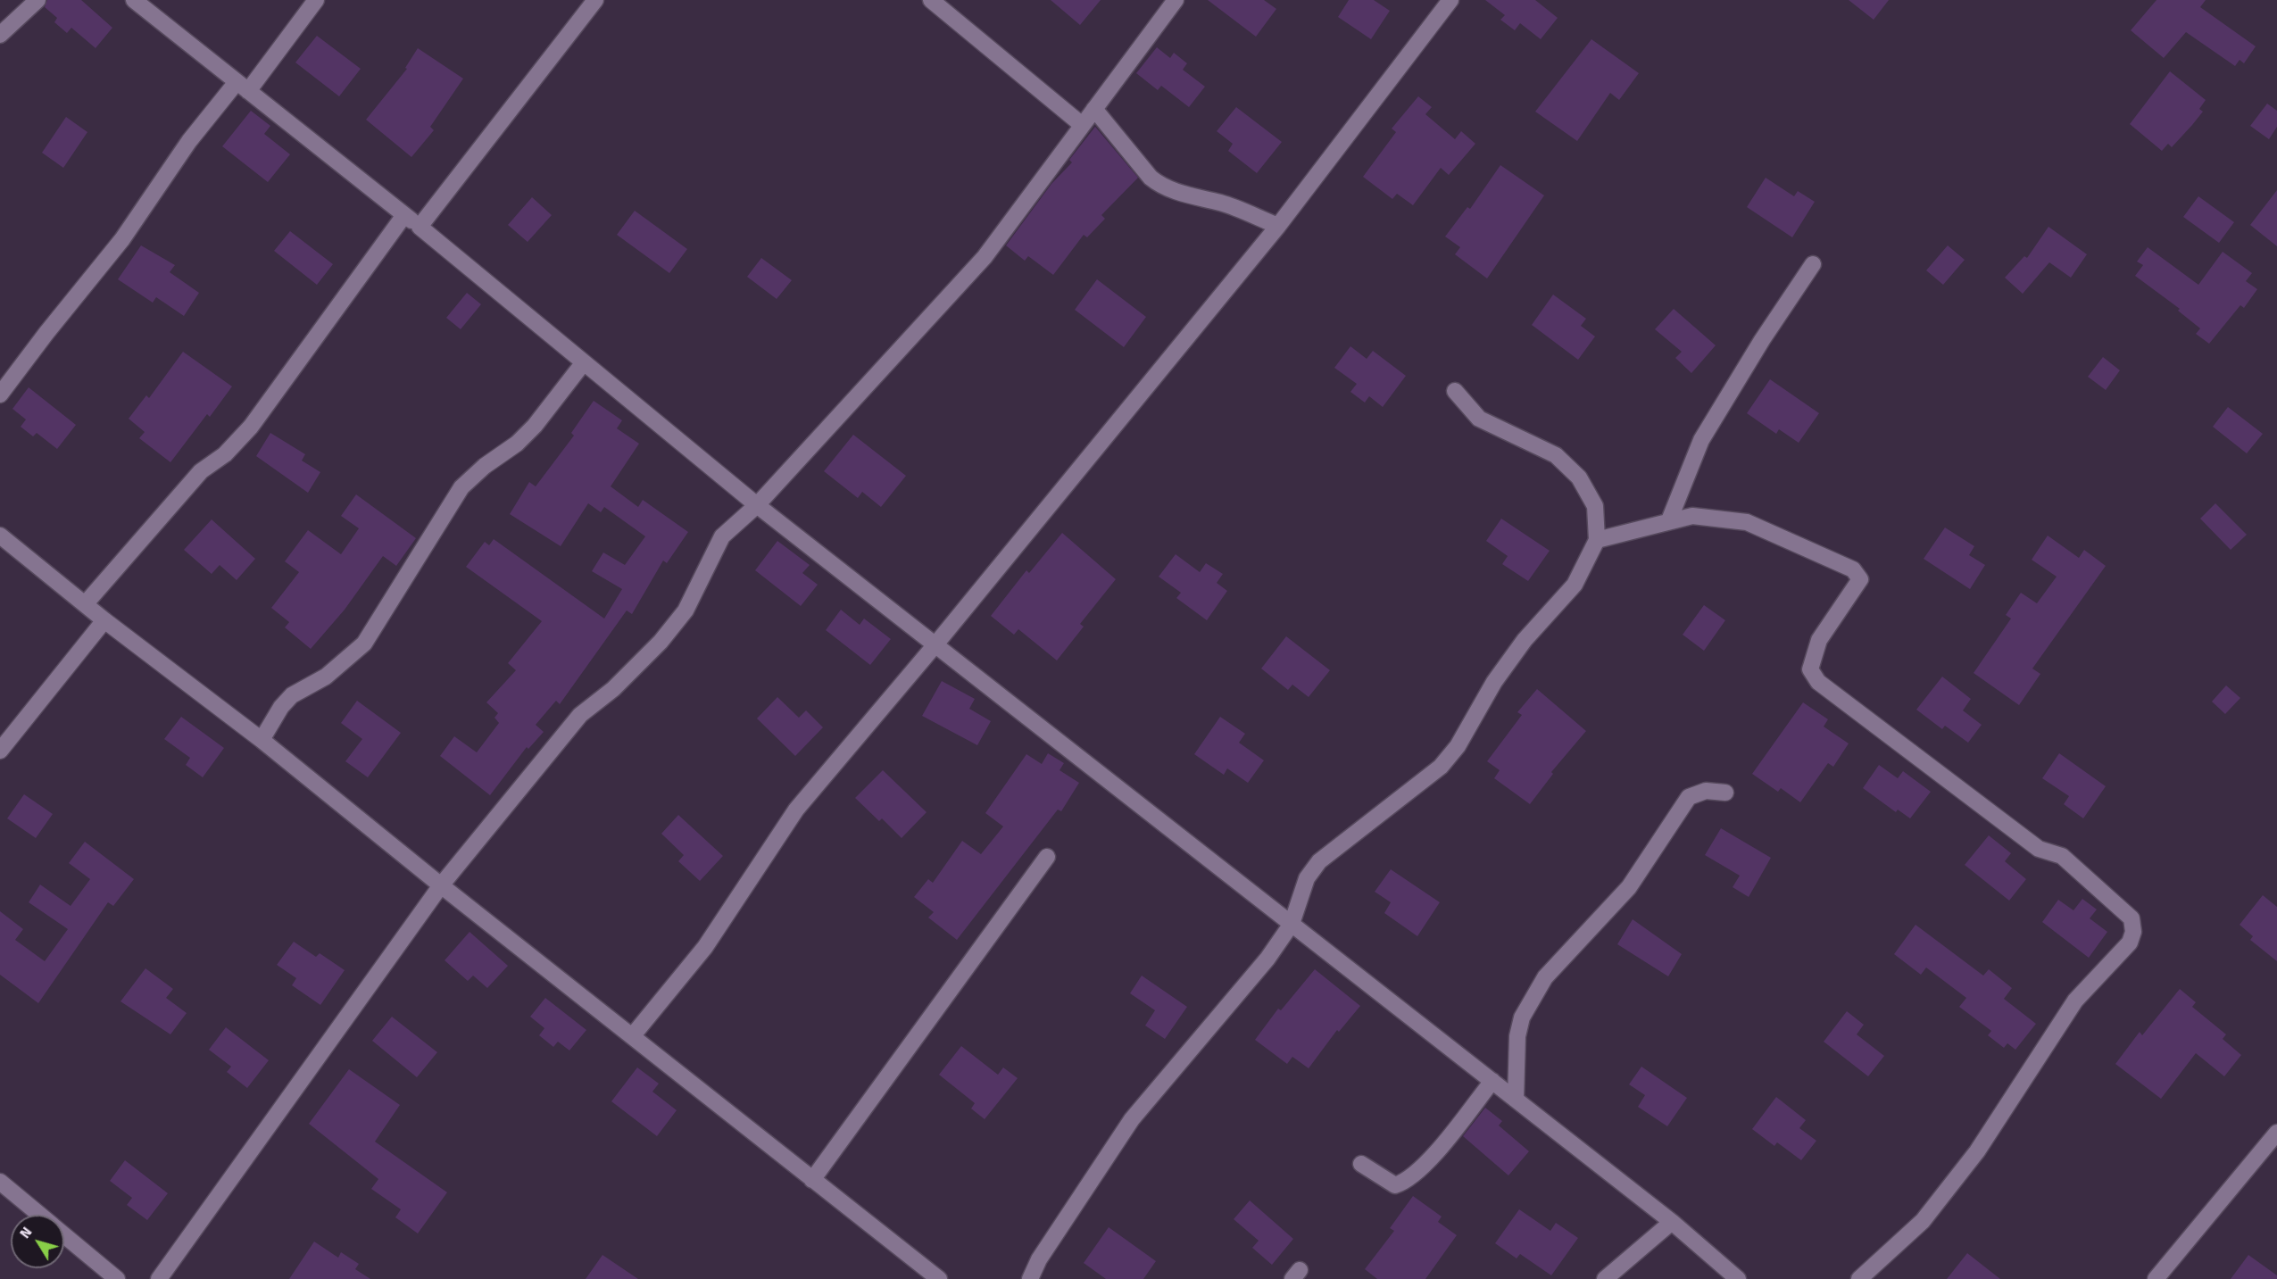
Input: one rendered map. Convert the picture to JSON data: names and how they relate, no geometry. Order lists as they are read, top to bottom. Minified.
{"north":"top left"}
